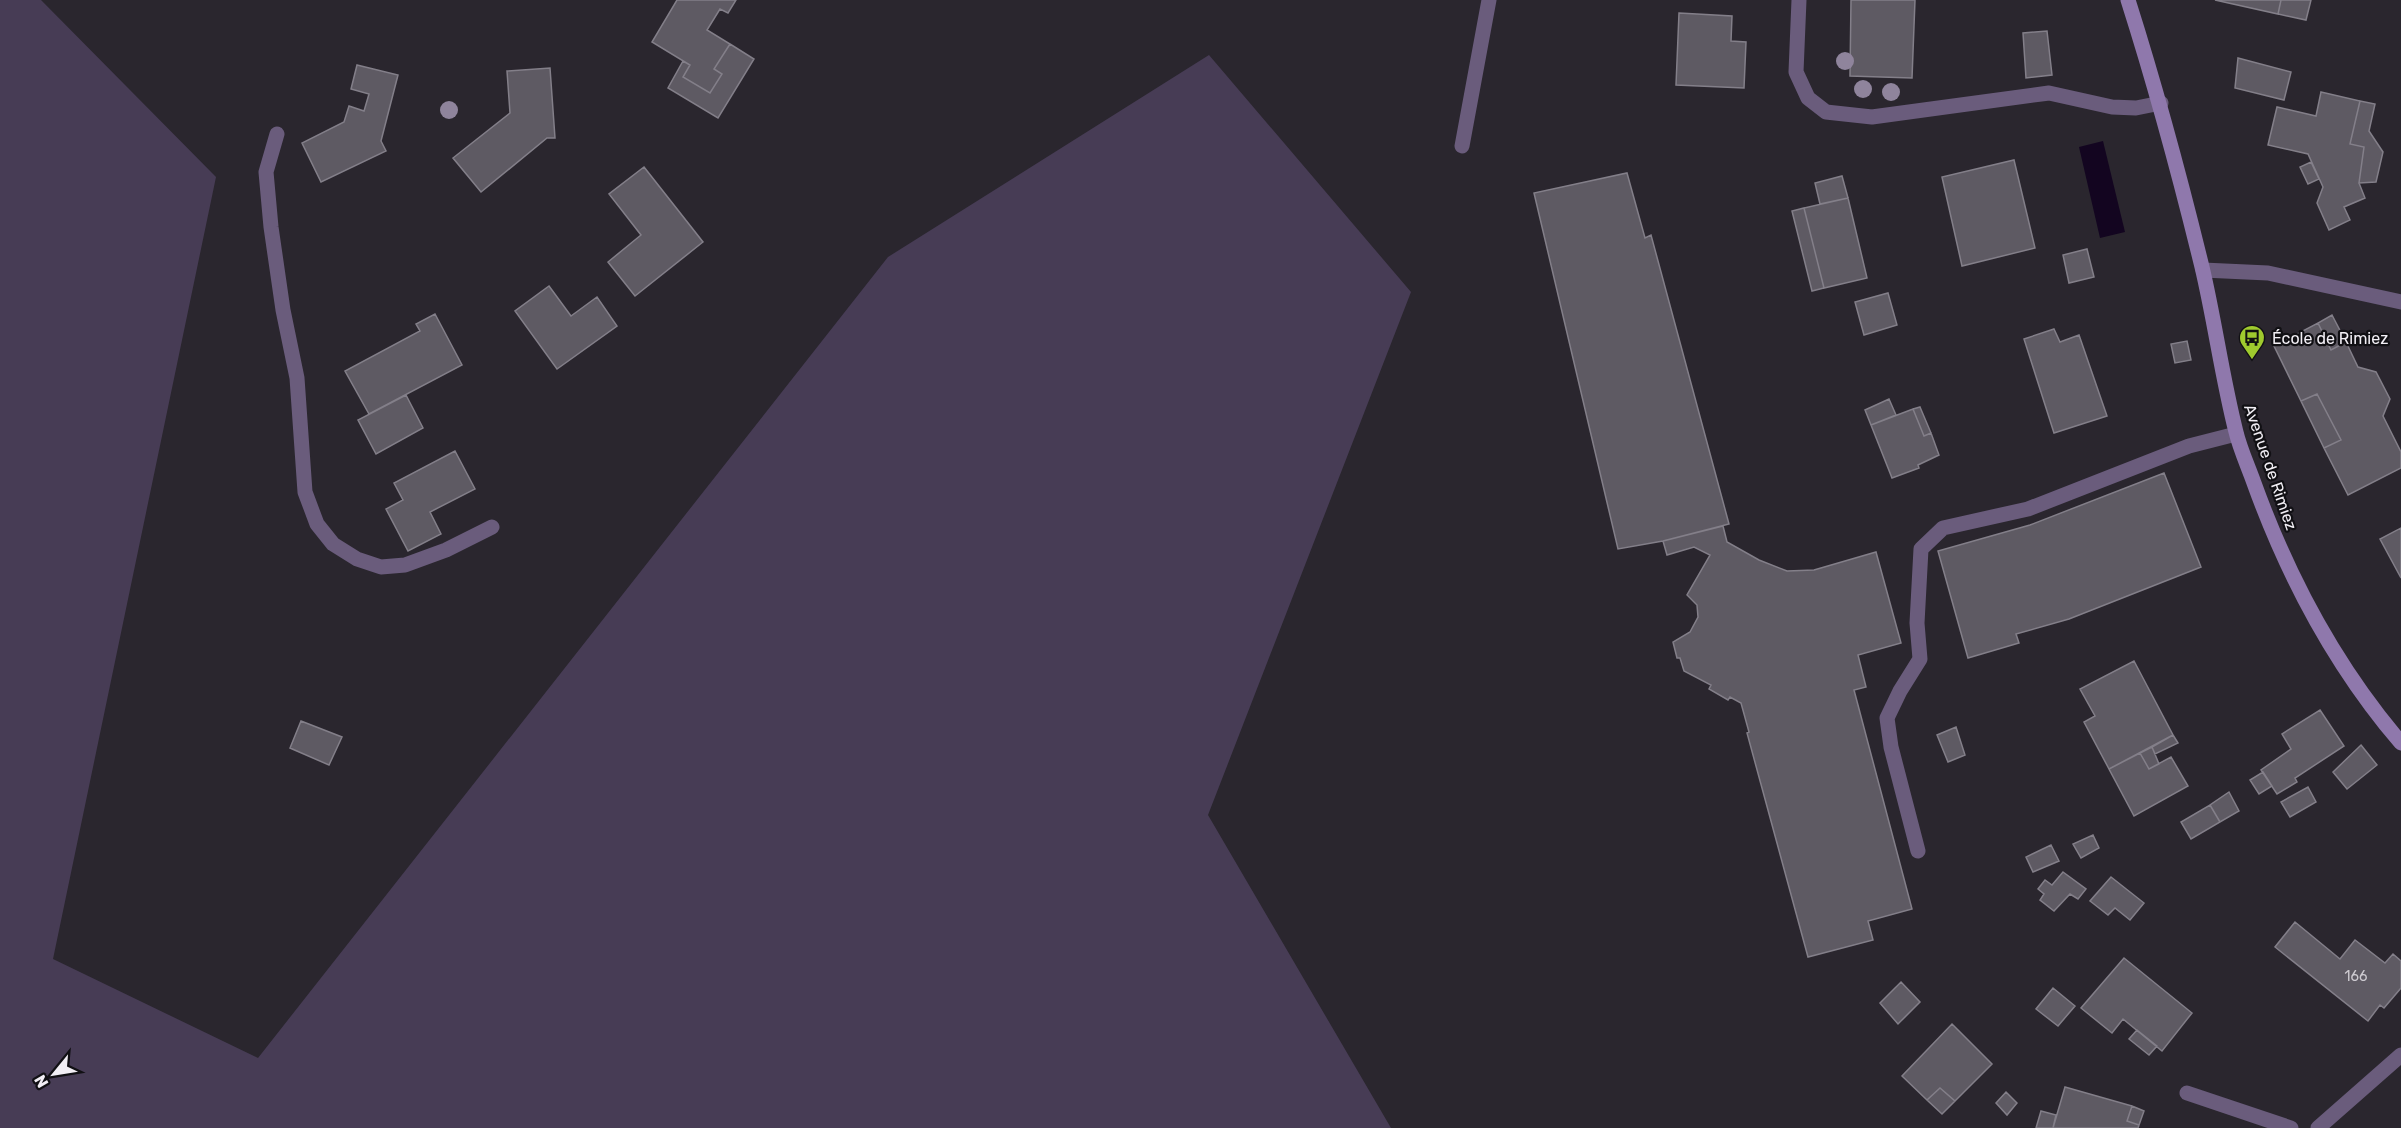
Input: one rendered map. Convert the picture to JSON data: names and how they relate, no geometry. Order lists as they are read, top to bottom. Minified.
{"streets":{"street":["Avenue de Rimiez"]},"places":{"bus stop":["École de Rimiez"]},"house_numbers":["166"],"north":"bottom left"}
